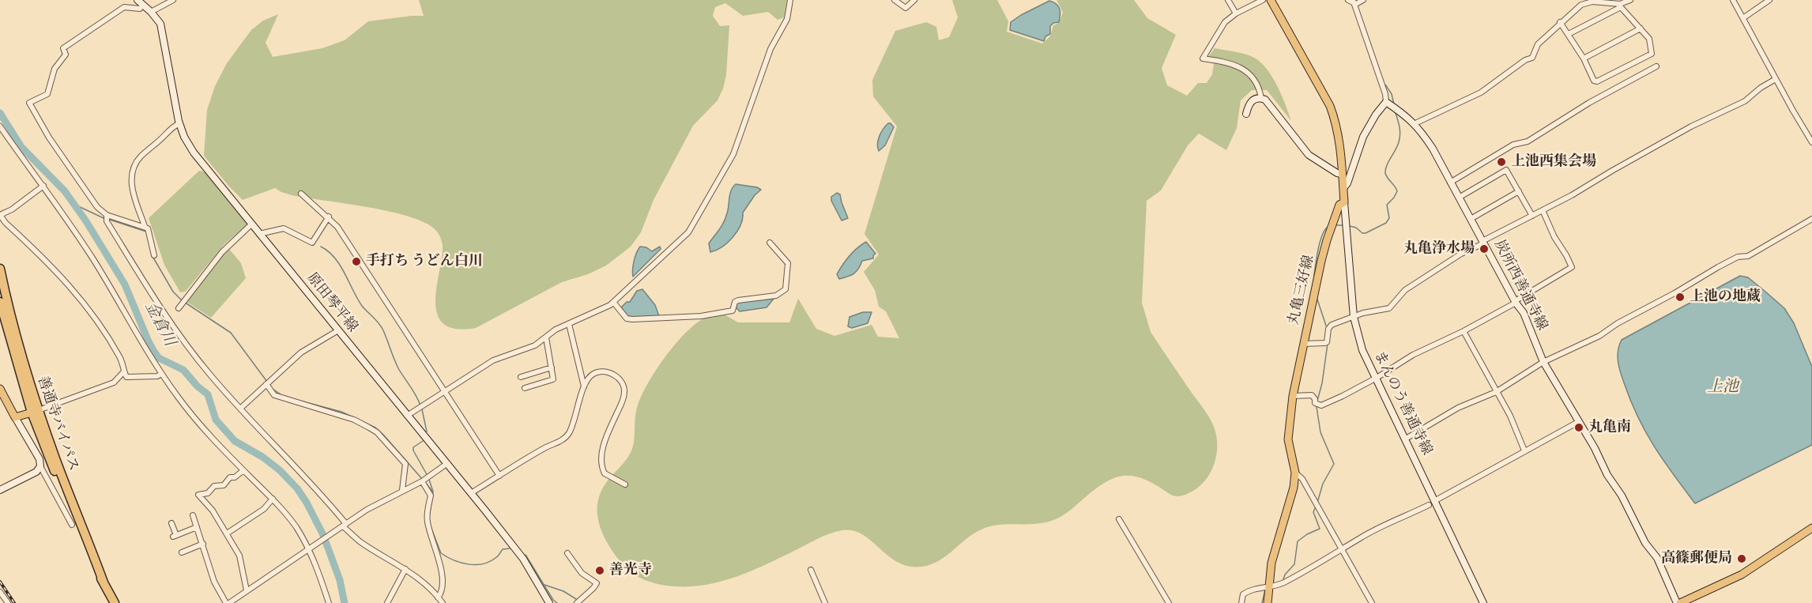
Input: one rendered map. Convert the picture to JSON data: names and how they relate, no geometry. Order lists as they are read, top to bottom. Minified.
{"streets":{"highway":["善通寺バイパス"],"main road":["炭所西善通寺線","丸亀三好線","原田琴平線","まんのう善通寺線"]},"crossings":[["丸亀三好線","まんのう善通寺線"]],"water":["金倉川","上池"],"places":["上池西集会場","丸亀浄水場","手打ち うどん白川","上池の地蔵","丸亀南","高篠郵便局","善光寺"]}
